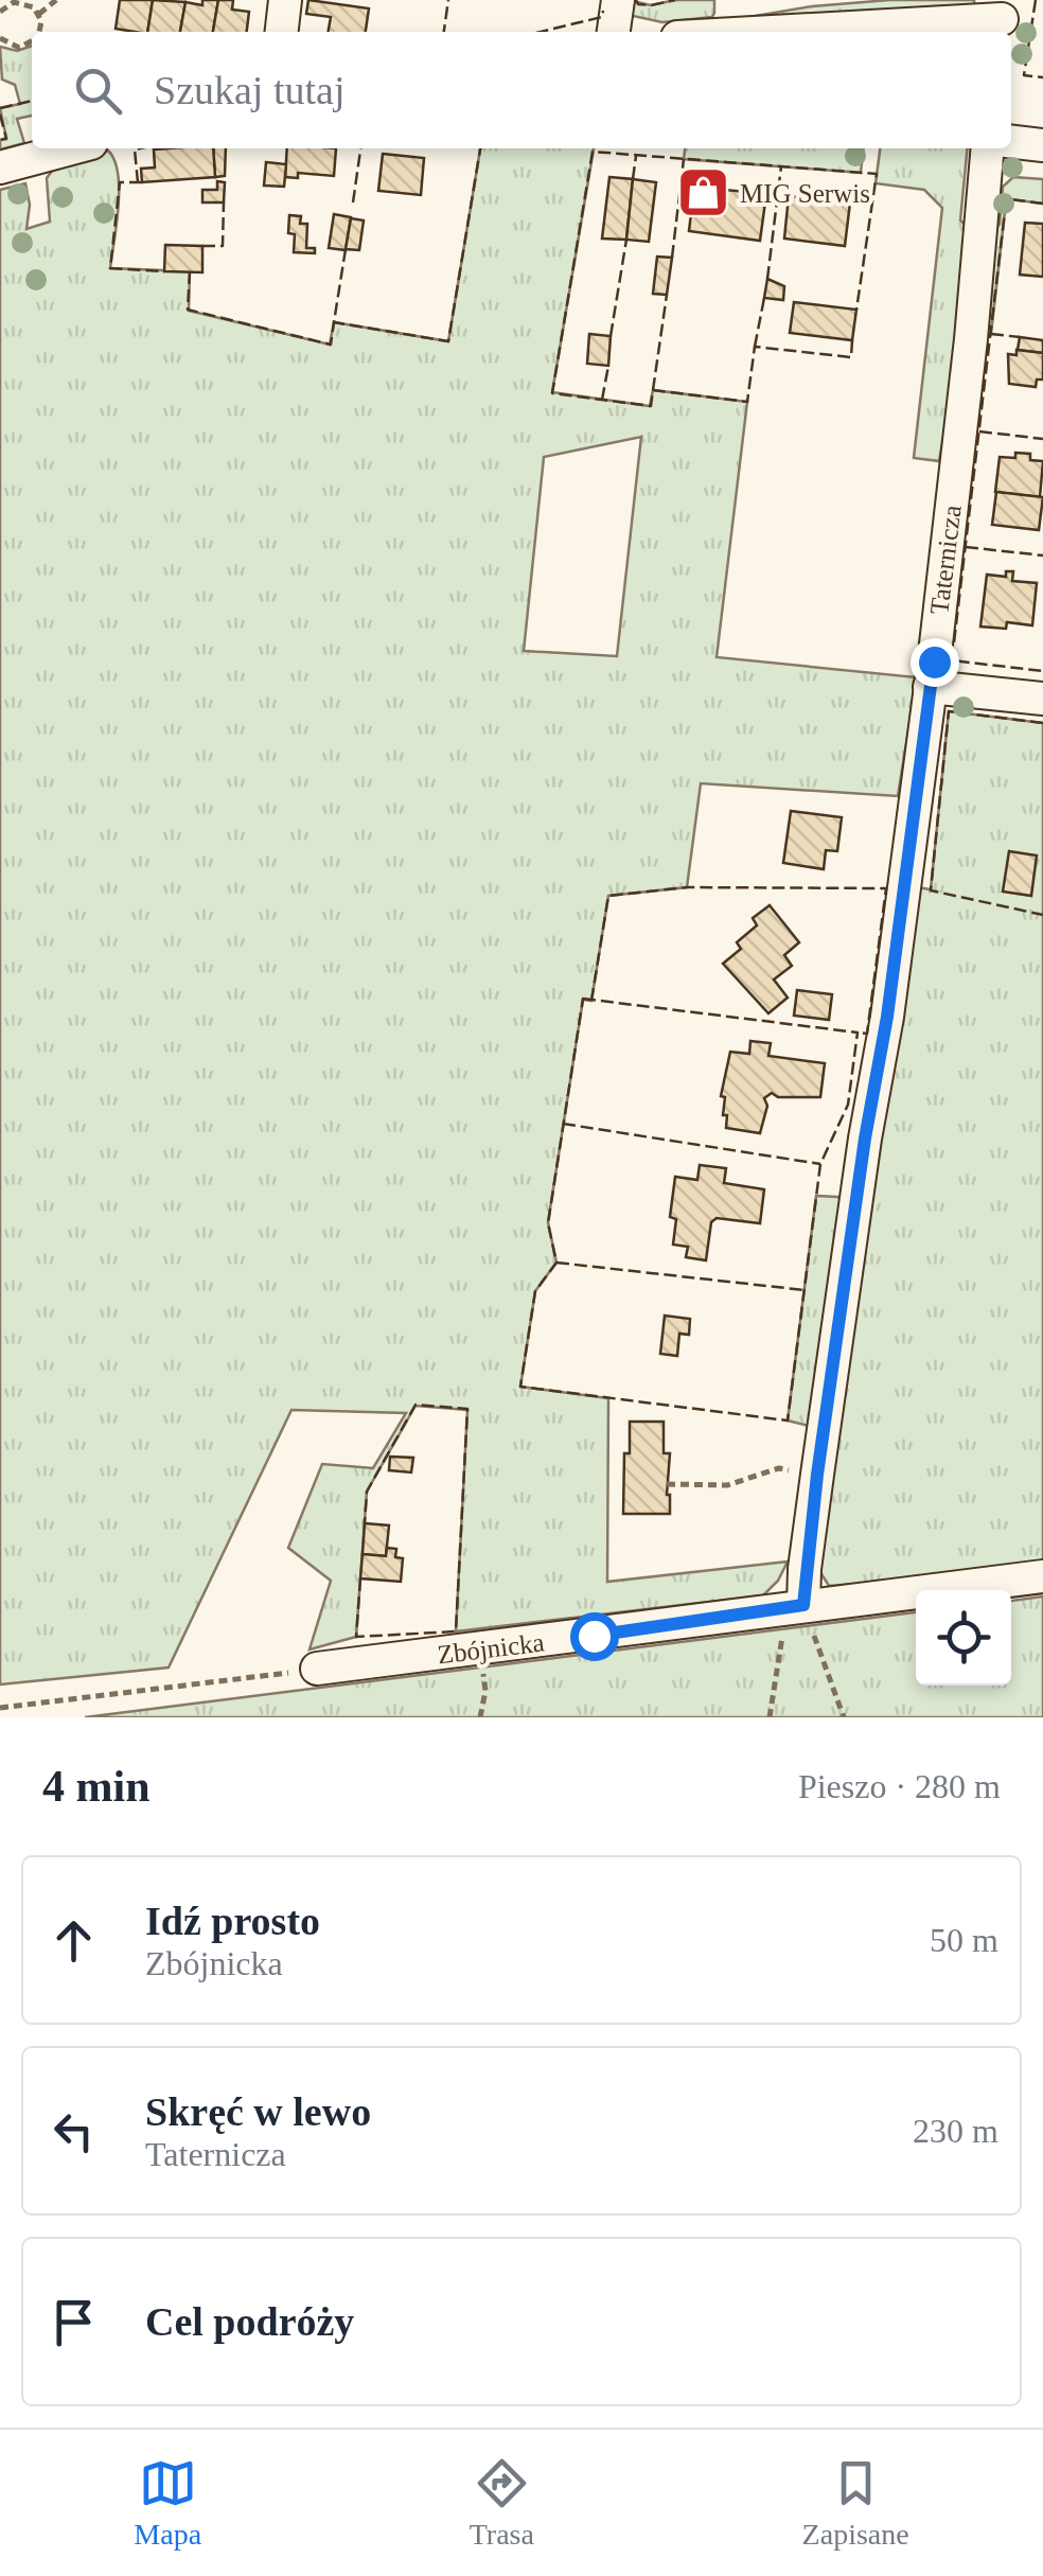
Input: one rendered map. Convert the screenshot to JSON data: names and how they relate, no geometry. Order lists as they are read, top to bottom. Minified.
{"streets":{"street":["Taternicza","Zbójnicka"]},"crossings":[["Taternicza","Zbójnicka"]],"places":{"shop":["MIG Serwis"]},"page":{"search":"Szukaj tutaj","heading":["4 min","Pieszo · 280 m"],"list":[["Idź prosto","Zbójnicka","50 m"],["Skręć w lewo","Taternicza","230 m"],"Cel podróży"],"nav":["Mapa","Trasa","Zapisane"]}}
